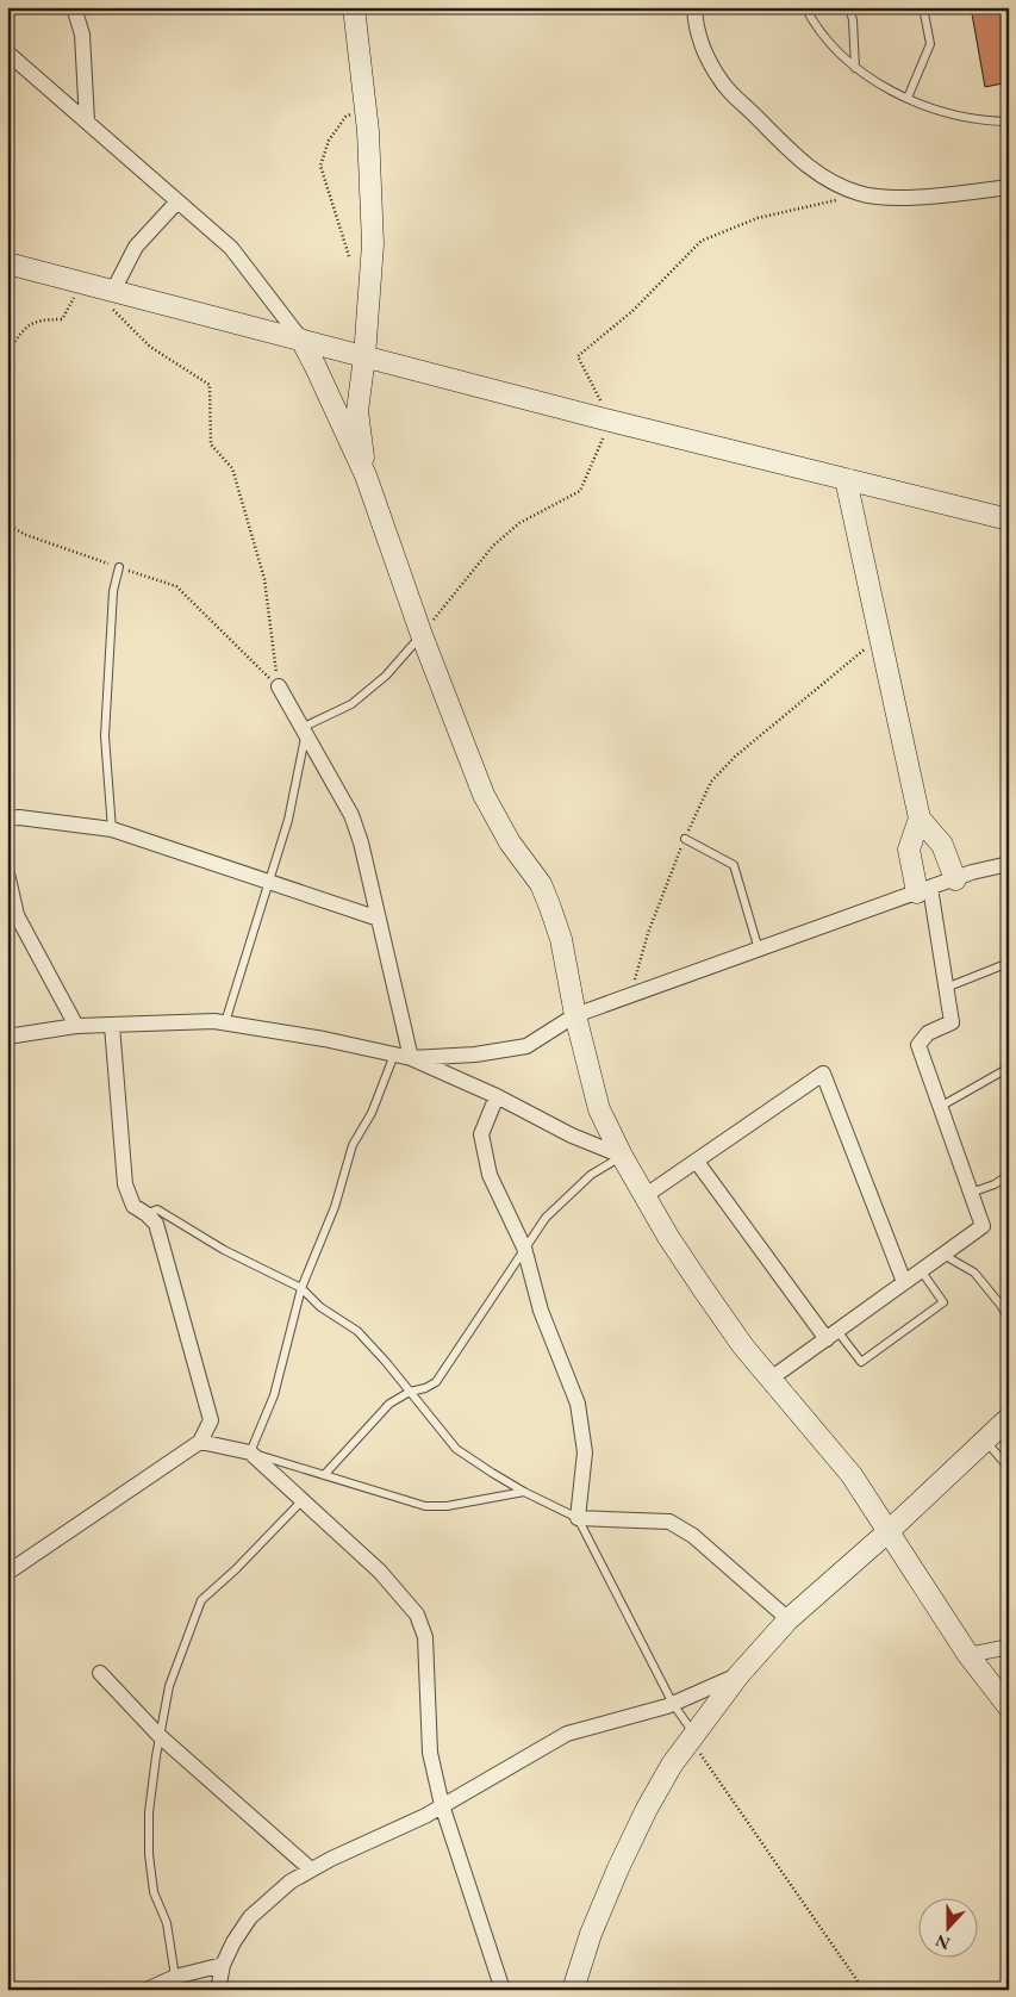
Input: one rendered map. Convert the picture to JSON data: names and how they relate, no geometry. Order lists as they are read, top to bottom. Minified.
{"north":"bottom"}
